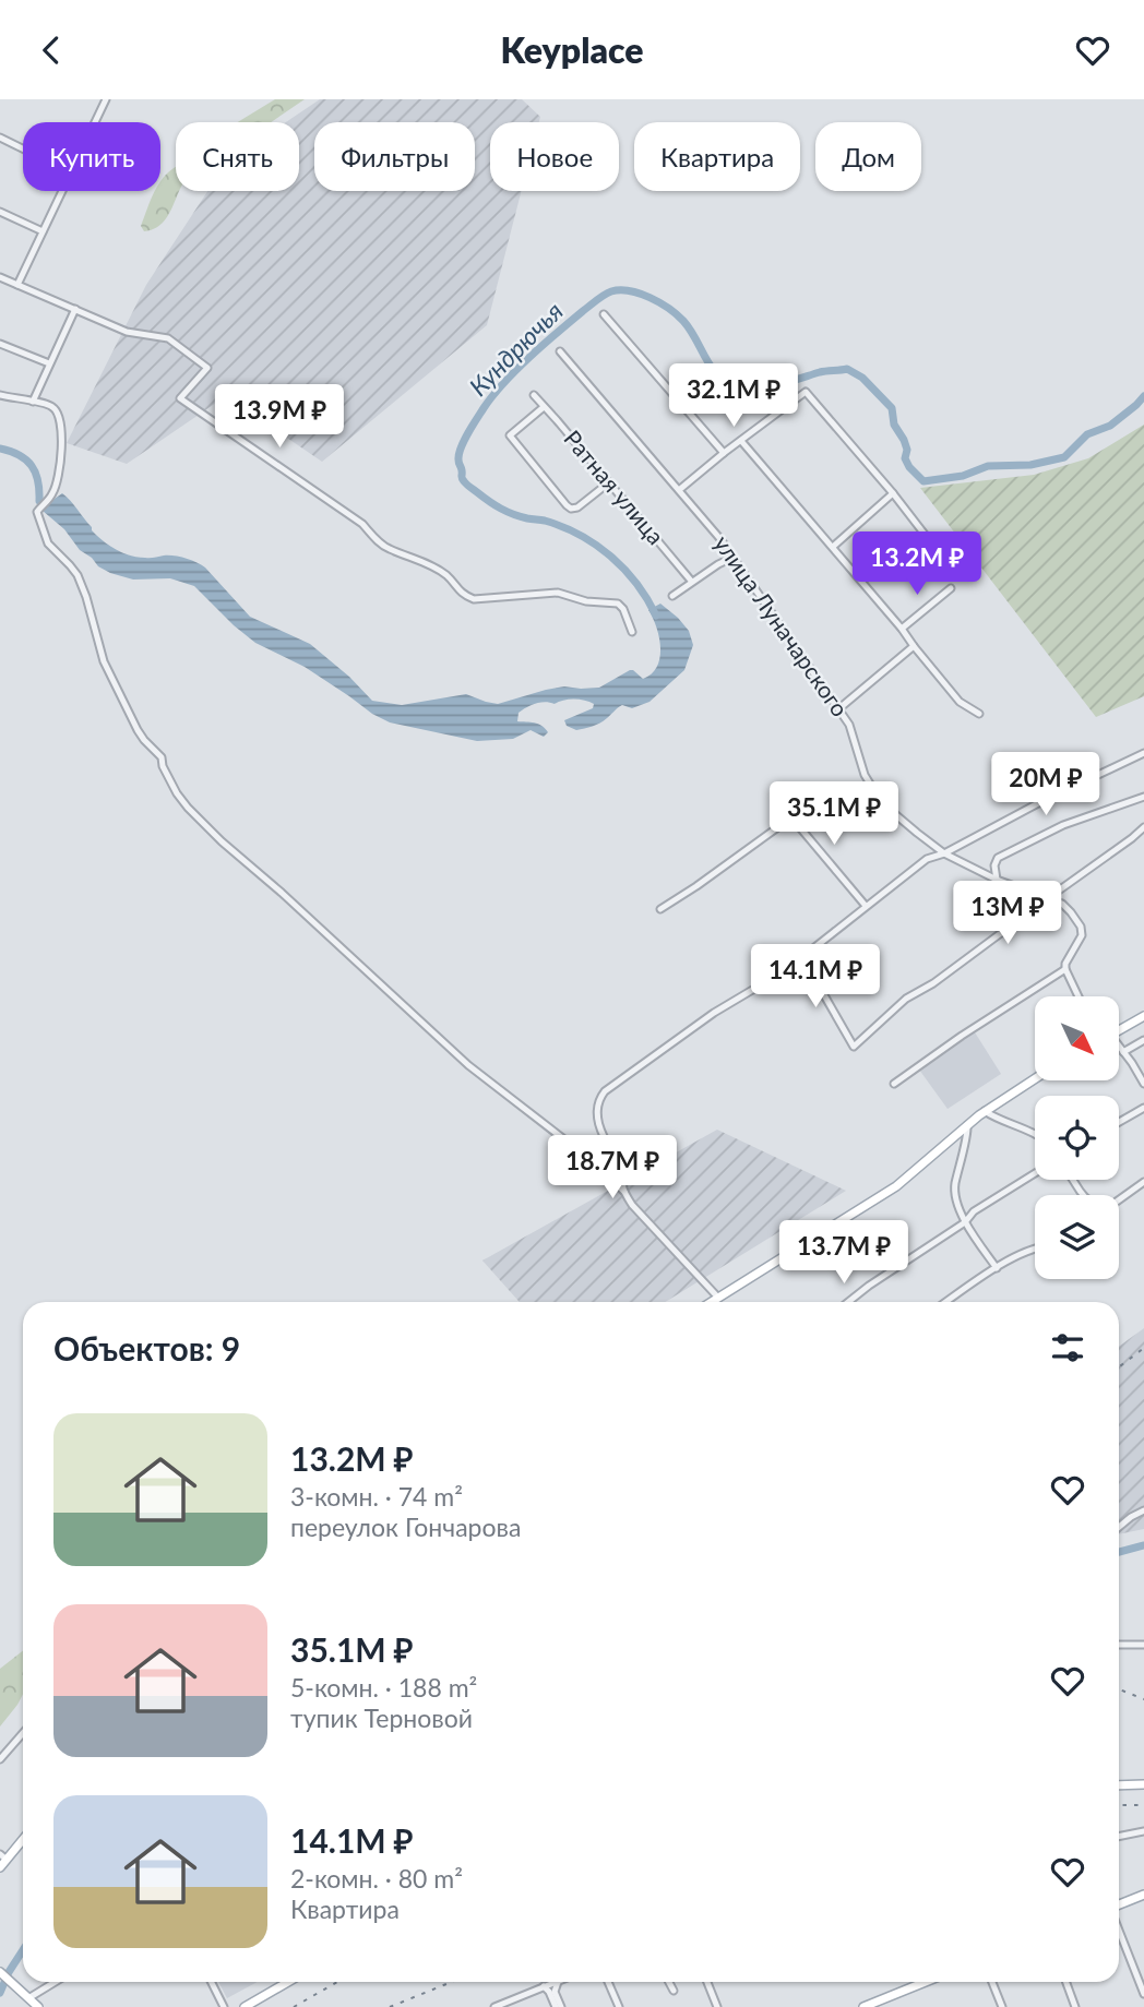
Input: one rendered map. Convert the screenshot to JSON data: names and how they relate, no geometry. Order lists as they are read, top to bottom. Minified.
{"streets":{"street":["Ратная улица","улица Луначарского"]},"water":["Кундрючья"],"north":"bottom right","page":{"header":"Keyplace","chip":["Купить","Снять","Фильтры","Новое","Квартира","Дом"],"price":["32.1M ₽","13.9M ₽","13.2M ₽","20M ₽","35.1M ₽","13M ₽","14.1M ₽","18.7M ₽","13.7M ₽"],"heading":"Объектов: 9","list":[{"name":"13.2M ₽","note":"3-комн. · 74 m² · переулок Гончарова"},{"name":"35.1M ₽","note":"5-комн. · 188 m² · тупик Терновой"},{"name":"14.1M ₽","note":"2-комн. · 80 m² · Квартира"}]}}
